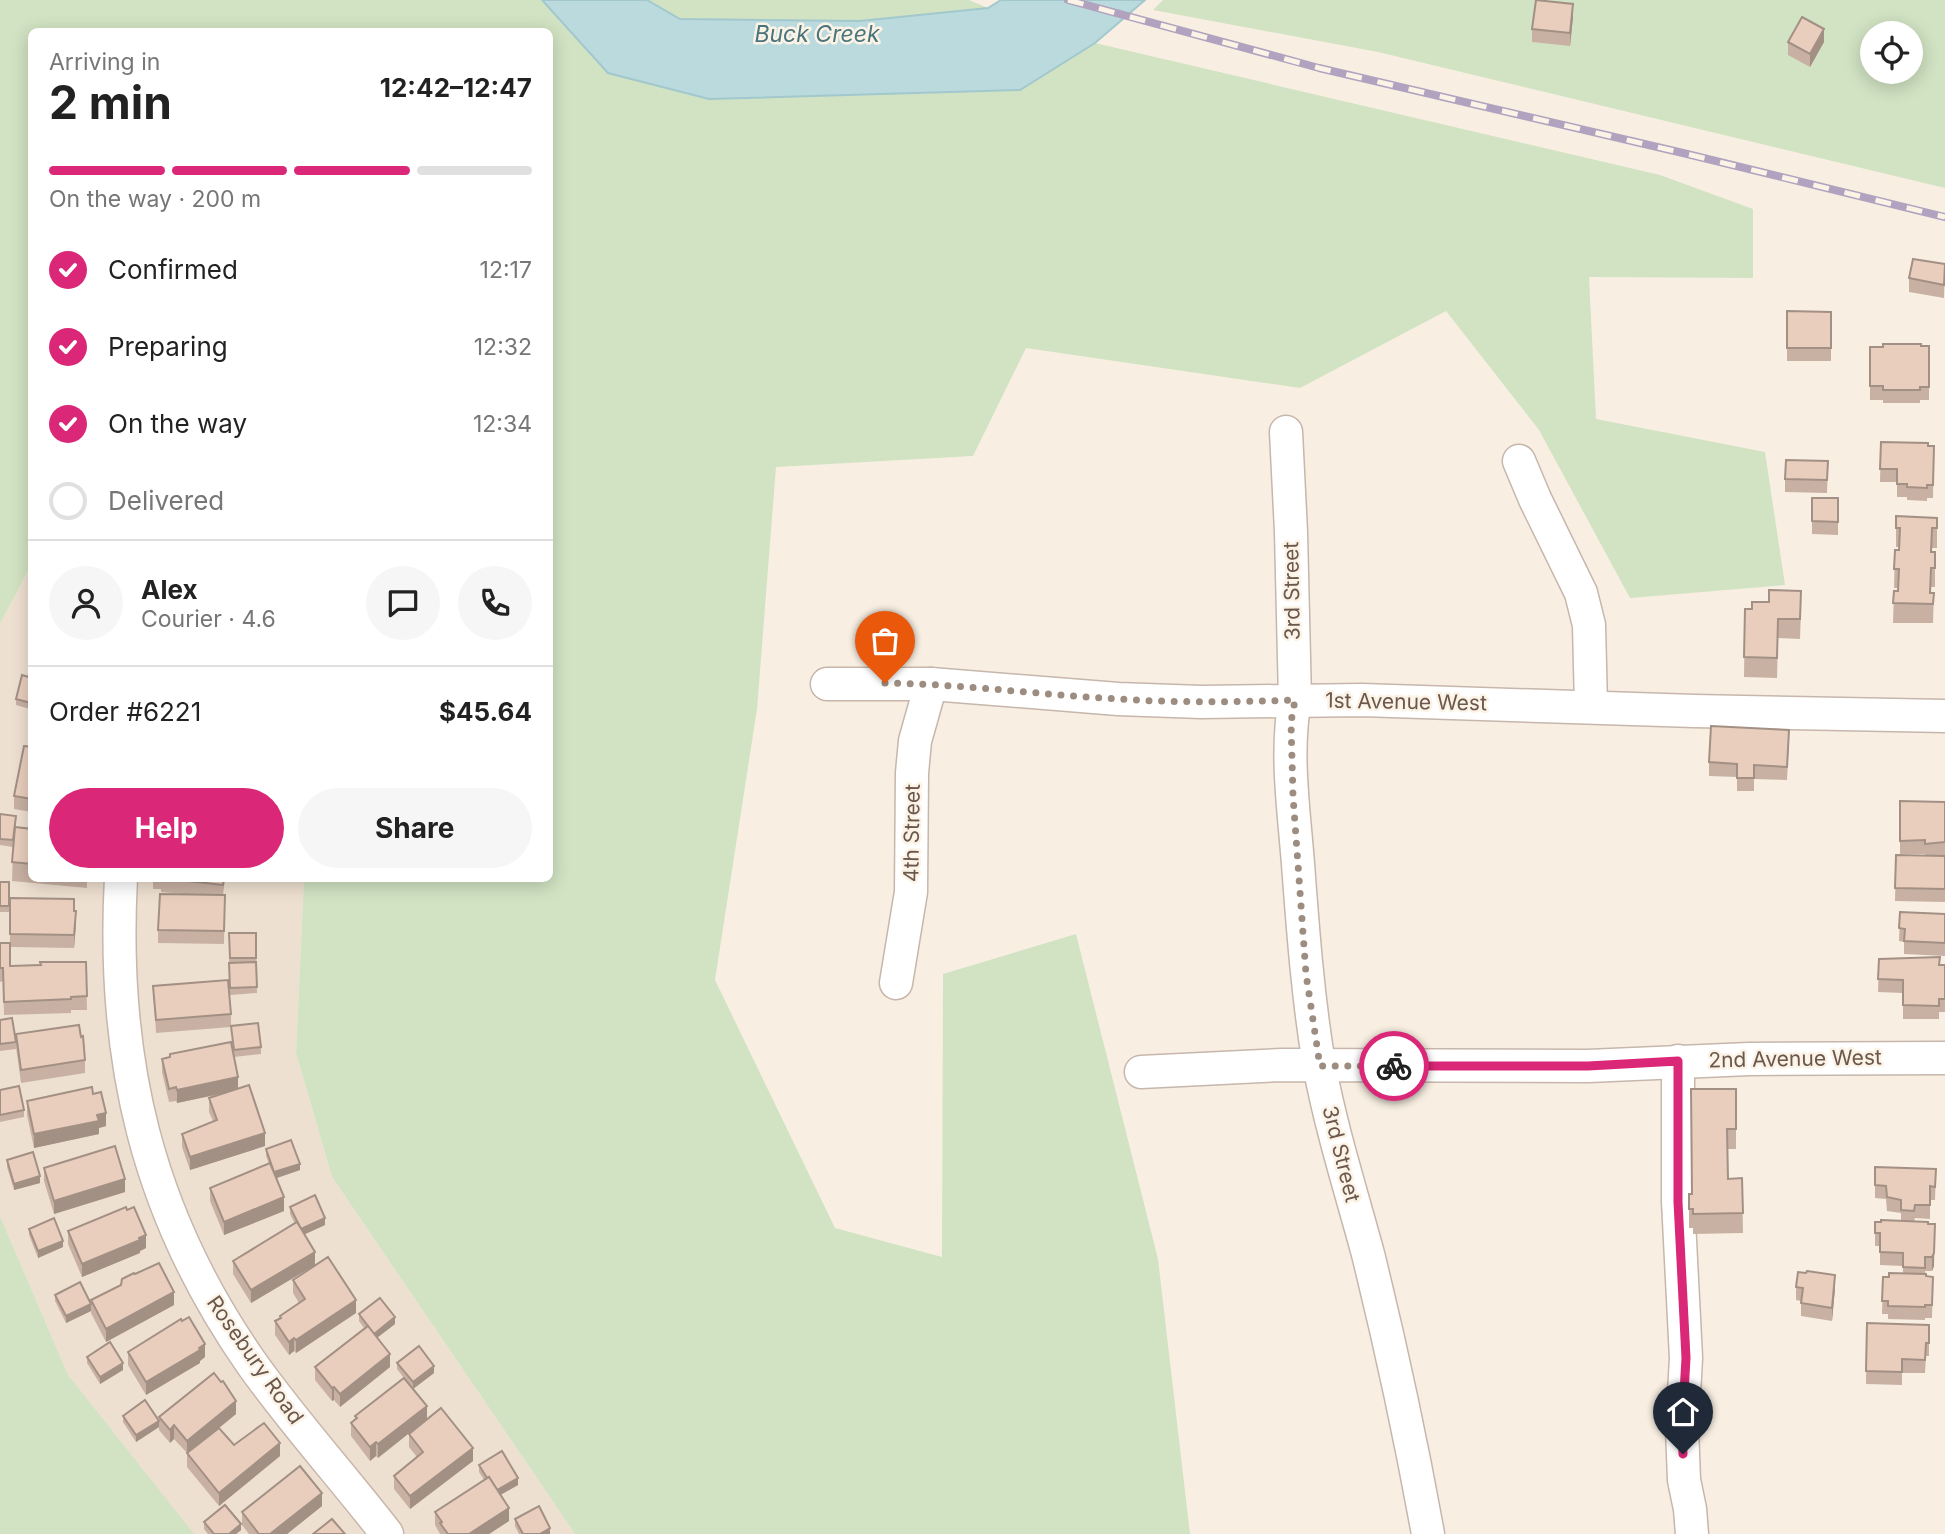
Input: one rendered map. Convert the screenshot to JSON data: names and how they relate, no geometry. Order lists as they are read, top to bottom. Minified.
{"streets":{"street":["3rd Street","1st Avenue West","4th Street","2nd Avenue West","Rosebury Road"]},"crossings":[["3rd Street","1st Avenue West"],["3rd Street","2nd Avenue West"],["1st Avenue West","4th Street"]],"water":["Buck Creek"],"page":{"heading":["2 min","Arriving in","12:42–12:47"],"panel":["Alex","Courier · 4.6","Order #6221","$45.64"],"bar":"On the way · 200 m","list":[["Confirmed","12:17"],["Preparing","12:32"],["On the way","12:34"],"Delivered"],"buttons":["Help","Share"]}}
